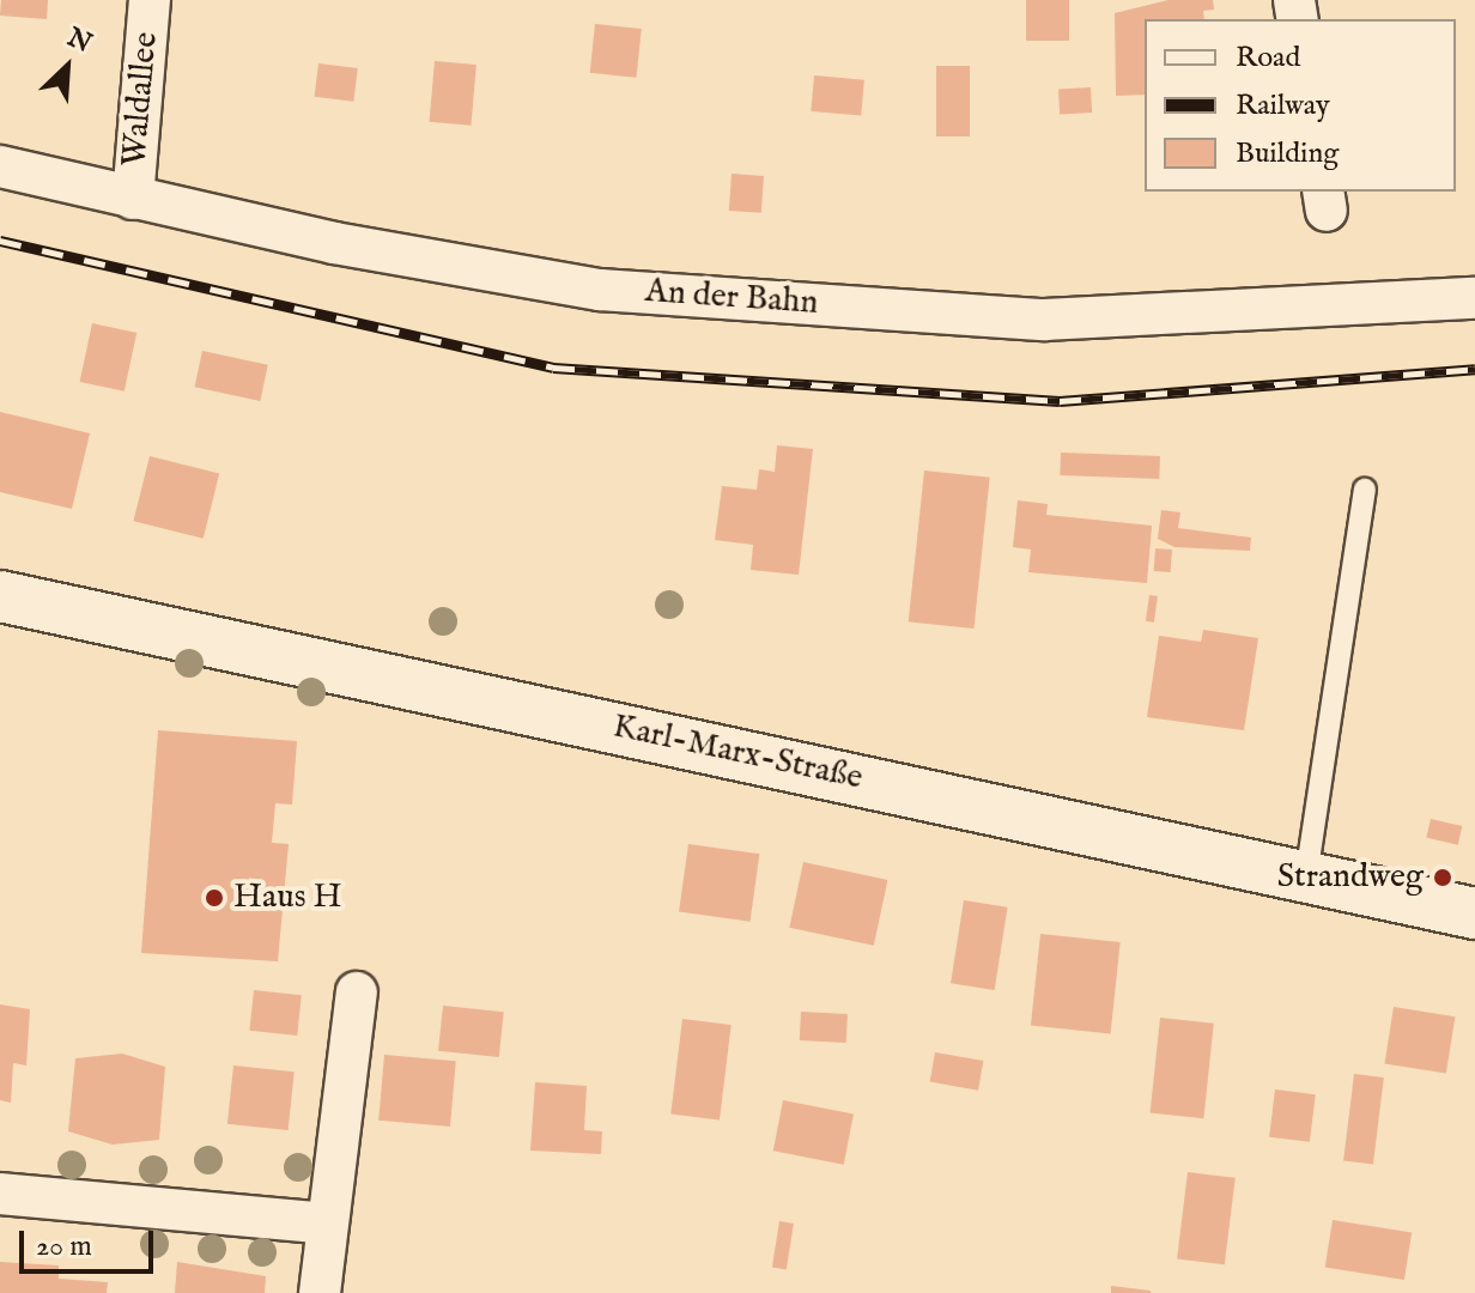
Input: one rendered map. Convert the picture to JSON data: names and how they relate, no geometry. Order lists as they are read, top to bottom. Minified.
{"streets":{"street":["Waldallee","An der Bahn","Karl-Marx-Straße"]},"crossings":[["Waldallee","An der Bahn"]],"places":["Strandweg","Haus H"],"legend":["Road","Railway","Building"],"scale_bar":"20 m","north":"top right"}
